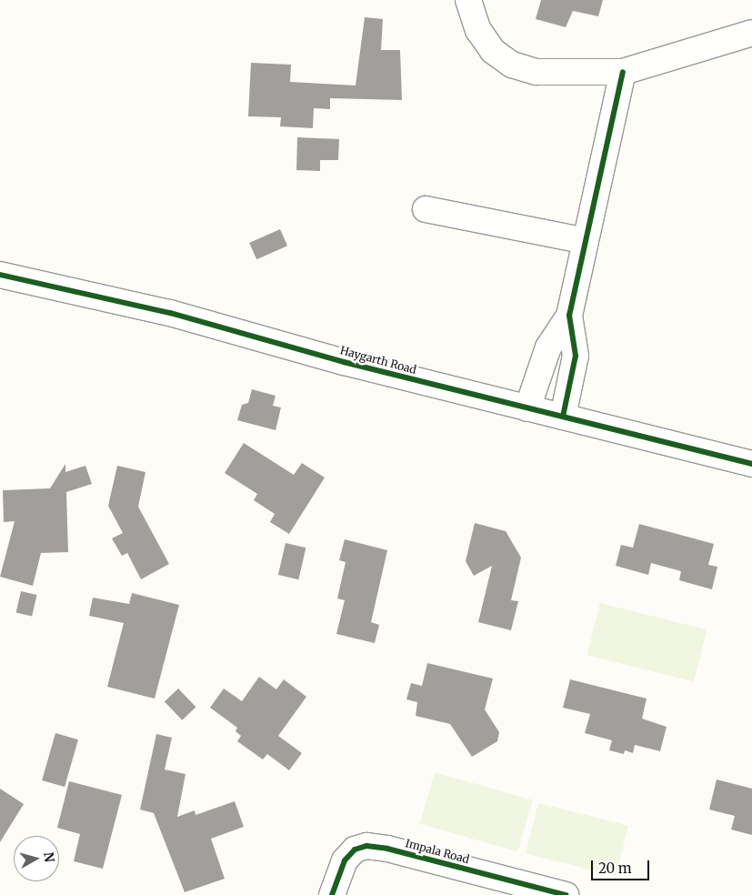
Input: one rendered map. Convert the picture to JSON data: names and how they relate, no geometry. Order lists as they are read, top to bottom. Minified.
{"streets":{"street":["Haygarth Road","Impala Road"]},"scale_bar":"20 m","north":"right"}
